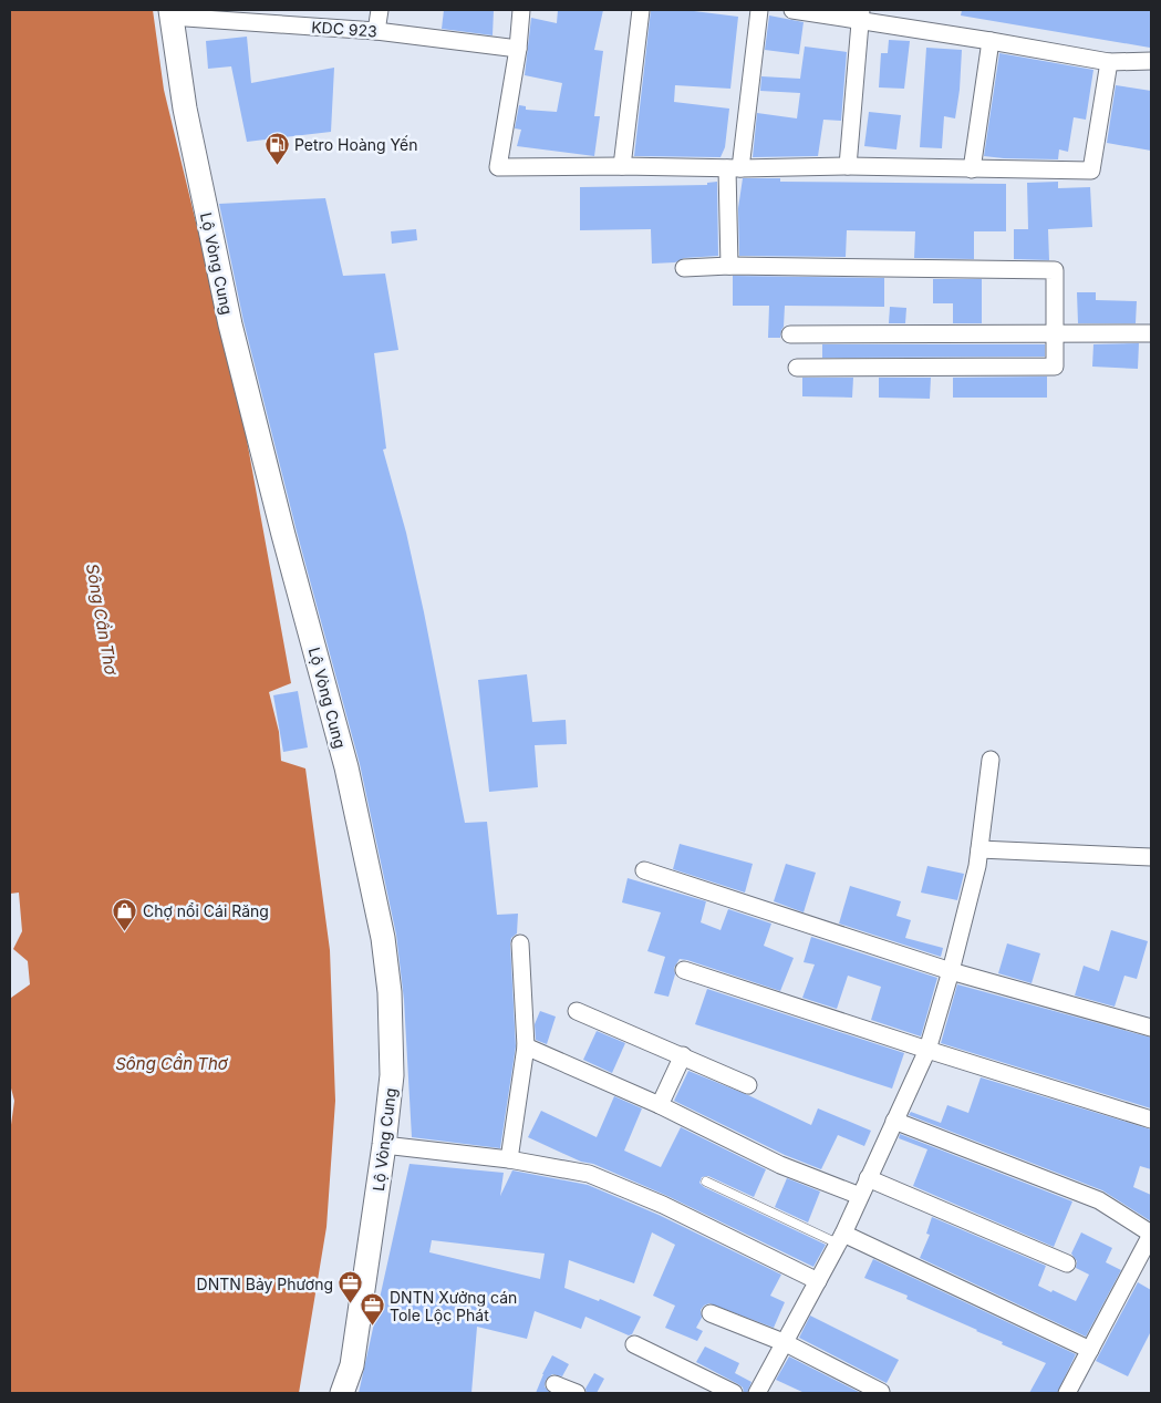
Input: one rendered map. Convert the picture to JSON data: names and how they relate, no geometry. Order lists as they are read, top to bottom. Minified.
{"streets":{"main road":["Lộ Vòng Cung"],"street":["KDC 923"]},"crossings":[["KDC 923","Lộ Vòng Cung"]],"water":["Sông Cần Thơ"],"places":{"fuel station":["Petro Hoàng Yến"],"shop":["Chợ nổi Cái Răng"],"office":["DNTN Bảy Phương","DNTN Xưởng cán Tole Lộc Phát"]}}
